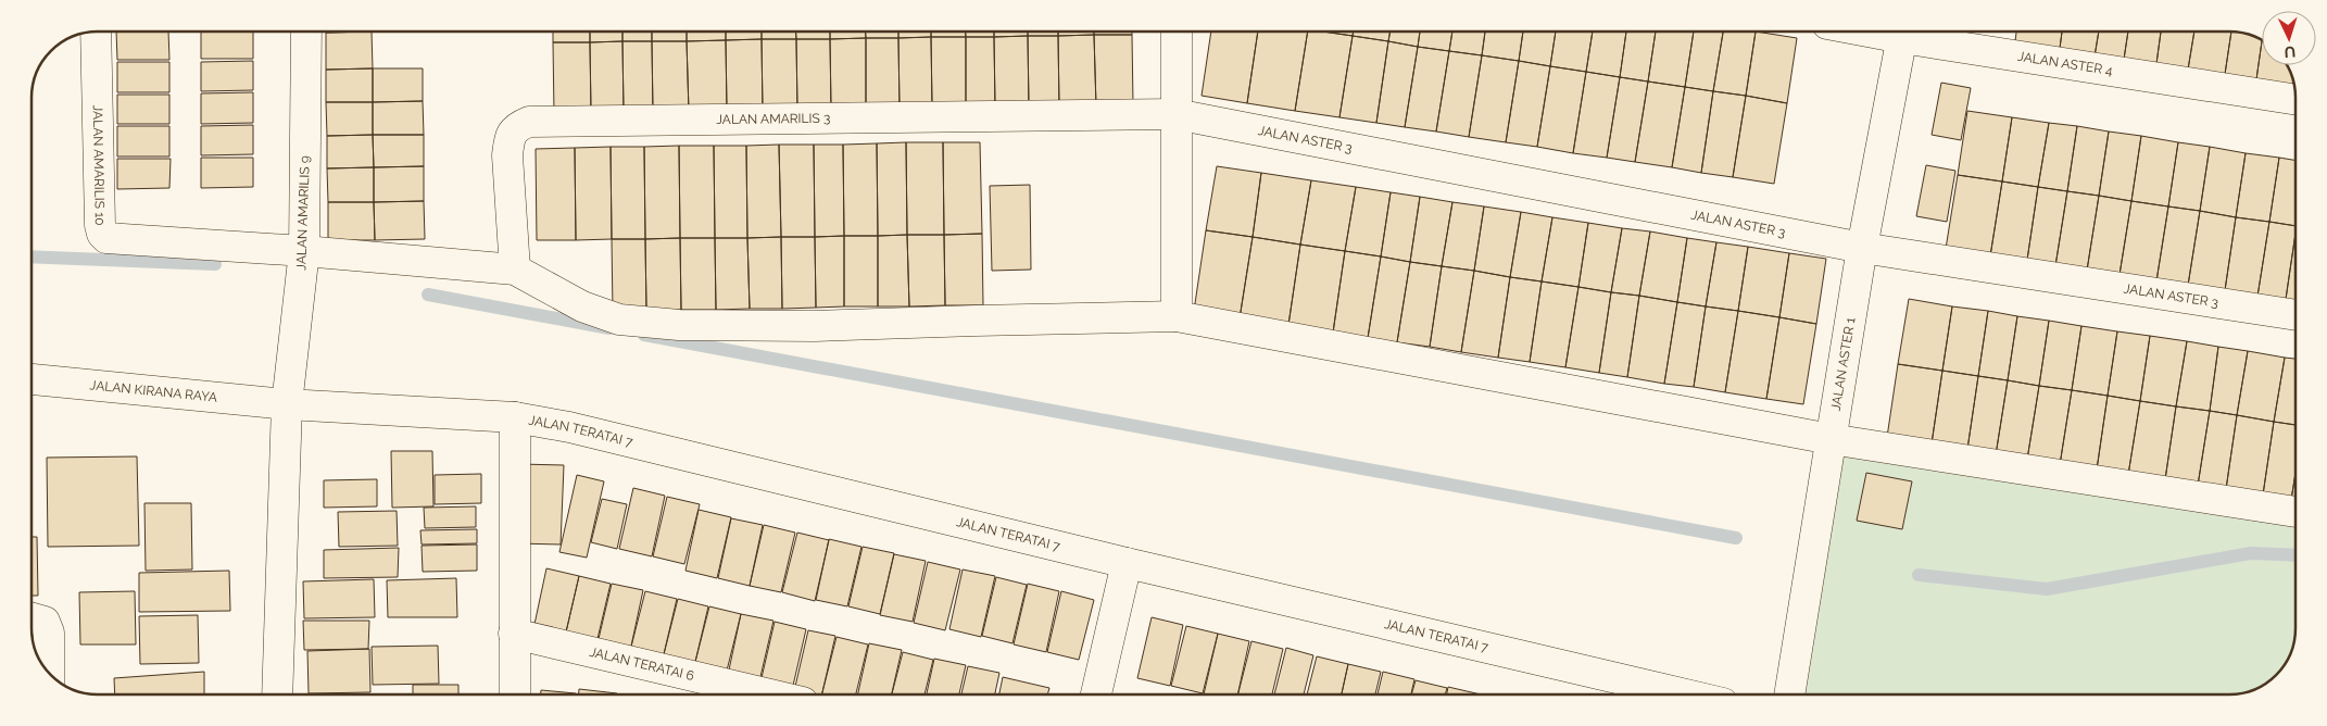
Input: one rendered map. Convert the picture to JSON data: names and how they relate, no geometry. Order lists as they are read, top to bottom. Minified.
{"streets":{"street":["JALAN ASTER 4","JALAN AMARILIS 3","JALAN ASTER 3","JALAN AMARILIS 10","JALAN AMARILIS 9","JALAN ASTER 1","JALAN KIRANA RAYA","JALAN TERATAI 7","JALAN TERATAI 6"]},"crossings":[["JALAN ASTER 4","JALAN ASTER 1"],["JALAN AMARILIS 3","JALAN ASTER 3"],["JALAN ASTER 3","JALAN ASTER 1"],["JALAN AMARILIS 10","JALAN AMARILIS 9"],["JALAN AMARILIS 9","JALAN KIRANA RAYA"],["JALAN AMARILIS 9","JALAN TERATAI 7"],["JALAN KIRANA RAYA","JALAN TERATAI 7"]],"north":"bottom"}
